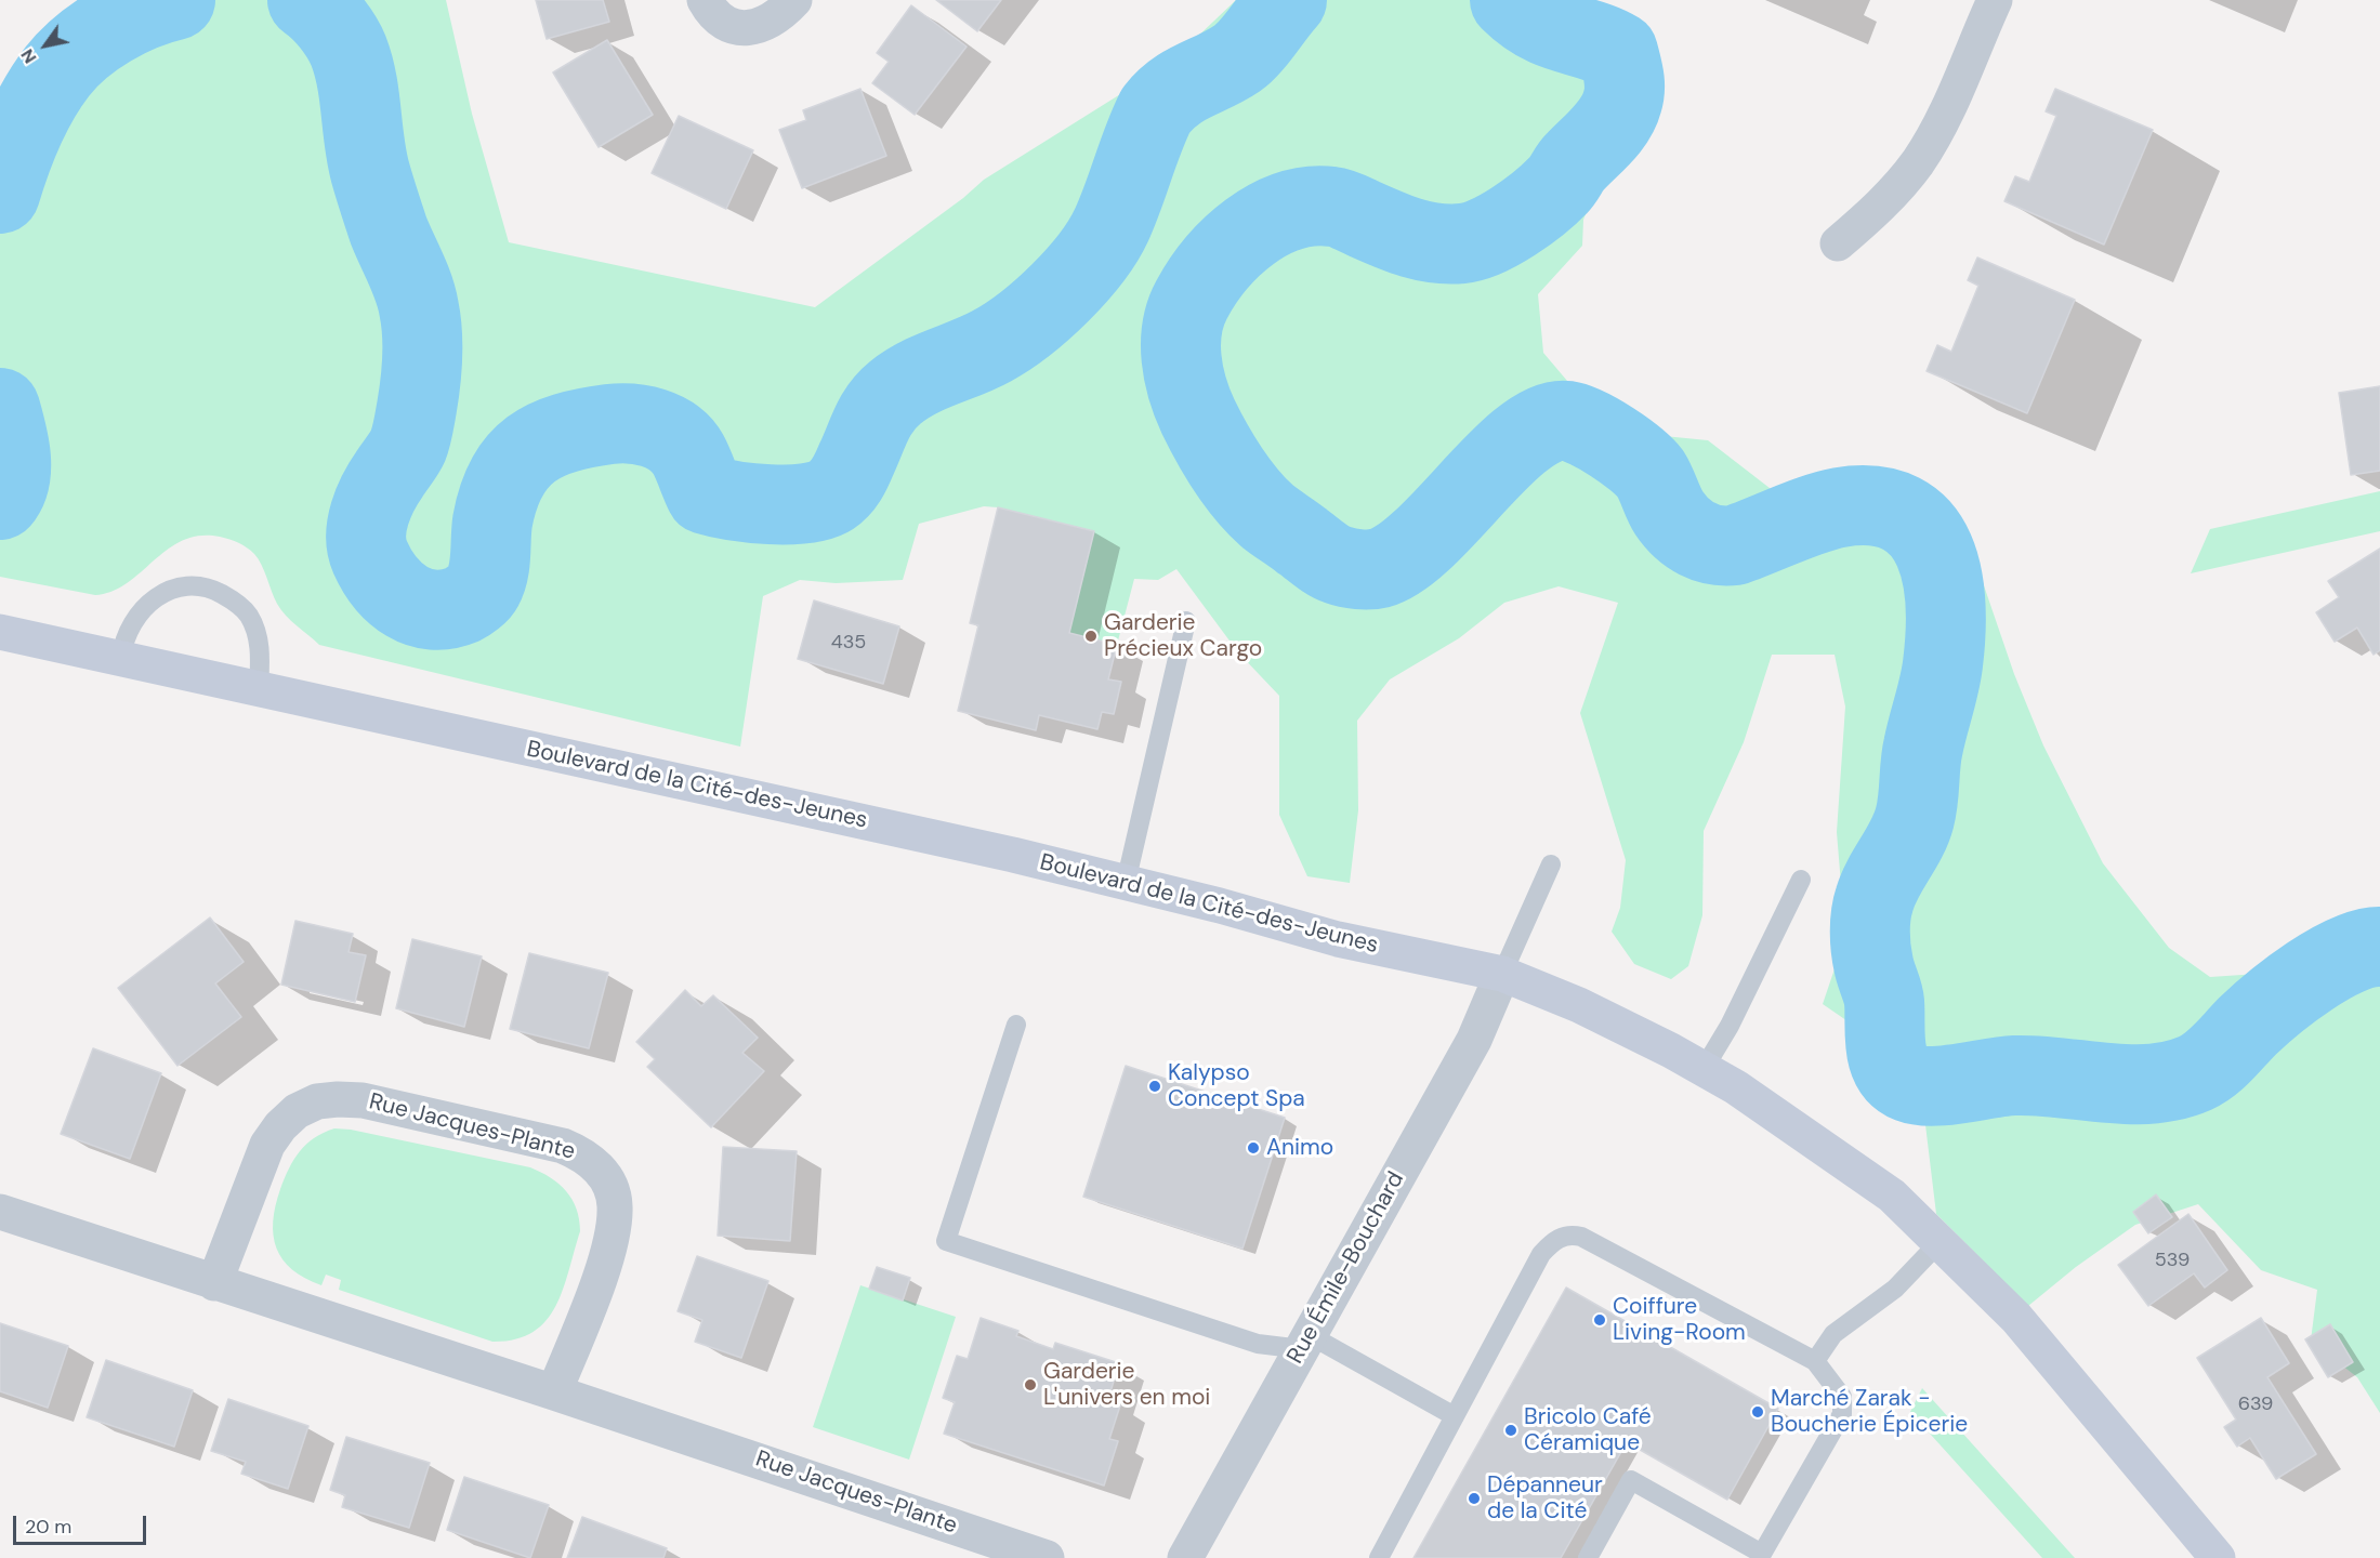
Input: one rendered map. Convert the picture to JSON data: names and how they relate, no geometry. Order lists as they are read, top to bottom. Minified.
{"streets":{"main road":["Boulevard de la Cité-des-Jeunes"],"street":["Rue Jacques-Plante","Rue Émile-Bouchard"]},"crossings":[["Boulevard de la Cité-des-Jeunes","Rue Émile-Bouchard"]],"places":["Garderie Précieux Cargo","Kalypso Concept Spa","Animo","Coiffure Living-Room","Garderie L'univers en moi","Marché Zarak - Boucherie Épicerie","Bricolo Café Céramique","Dépanneur de la Cité"],"house_numbers":["435","539","639"],"scale_bar":"20 m","north":"bottom left"}
